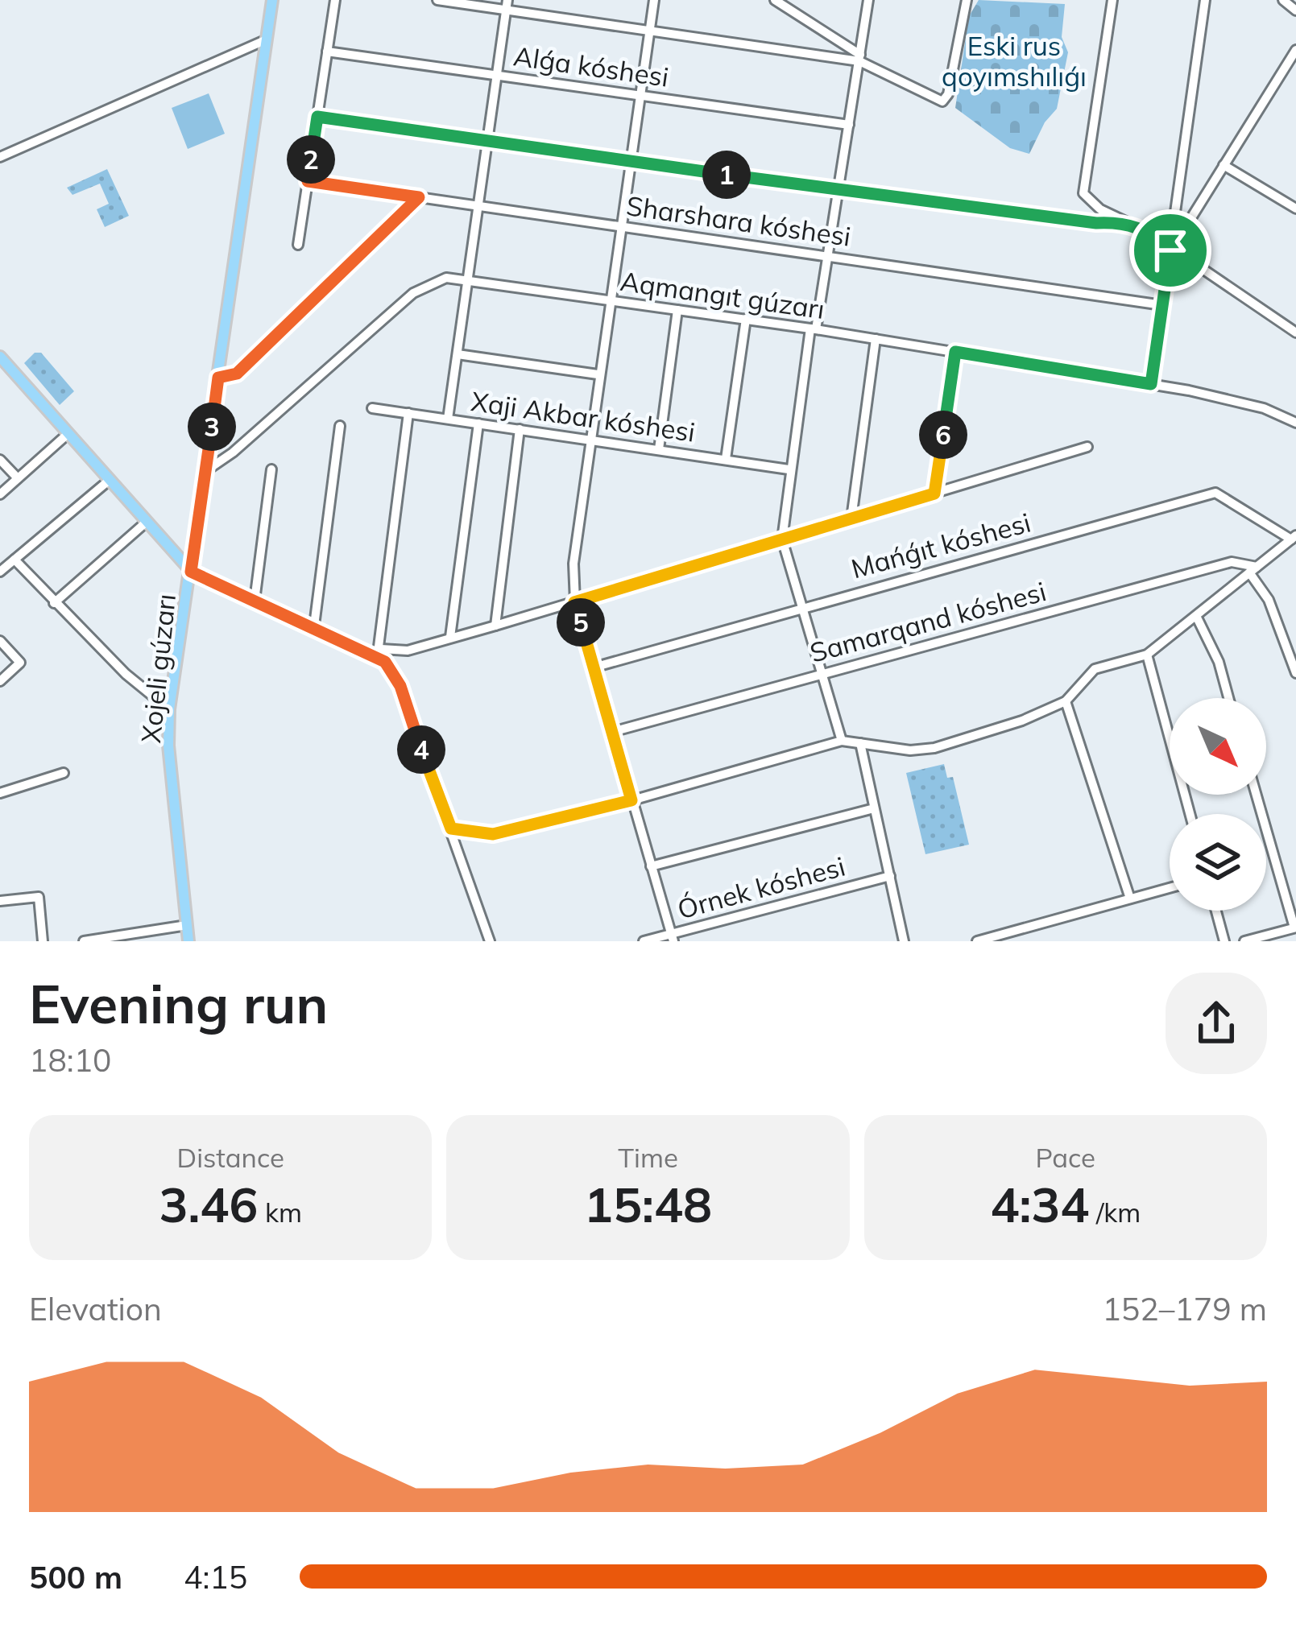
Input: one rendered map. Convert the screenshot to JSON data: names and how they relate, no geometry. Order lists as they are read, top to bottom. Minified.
{"streets":{"main road":["Xojeli gúzarı"],"street":["Alǵa kóshesi","Sharshara kóshesi","Aqmangıt gúzarı","Xaji Akbar kóshesi","Mańǵıt kóshesi","Samarqand kóshesi","Órnek kóshesi"]},"crossings":[["Aqmangıt gúzarı","Xojeli gúzarı"]],"parks":["Eski rus qoyımshılıǵı"],"north":"bottom right","page":{"pins":["2","1","3","6","5","4"],"heading":["Evening run","18:10"],"stats":[["Distance","3.46 km"],["Time","15:48"],["Pace","4:34 /km"]],"chart":["Elevation","152–179 m"],"list":[{"name":"500 m","note":"4:15"}]}}
